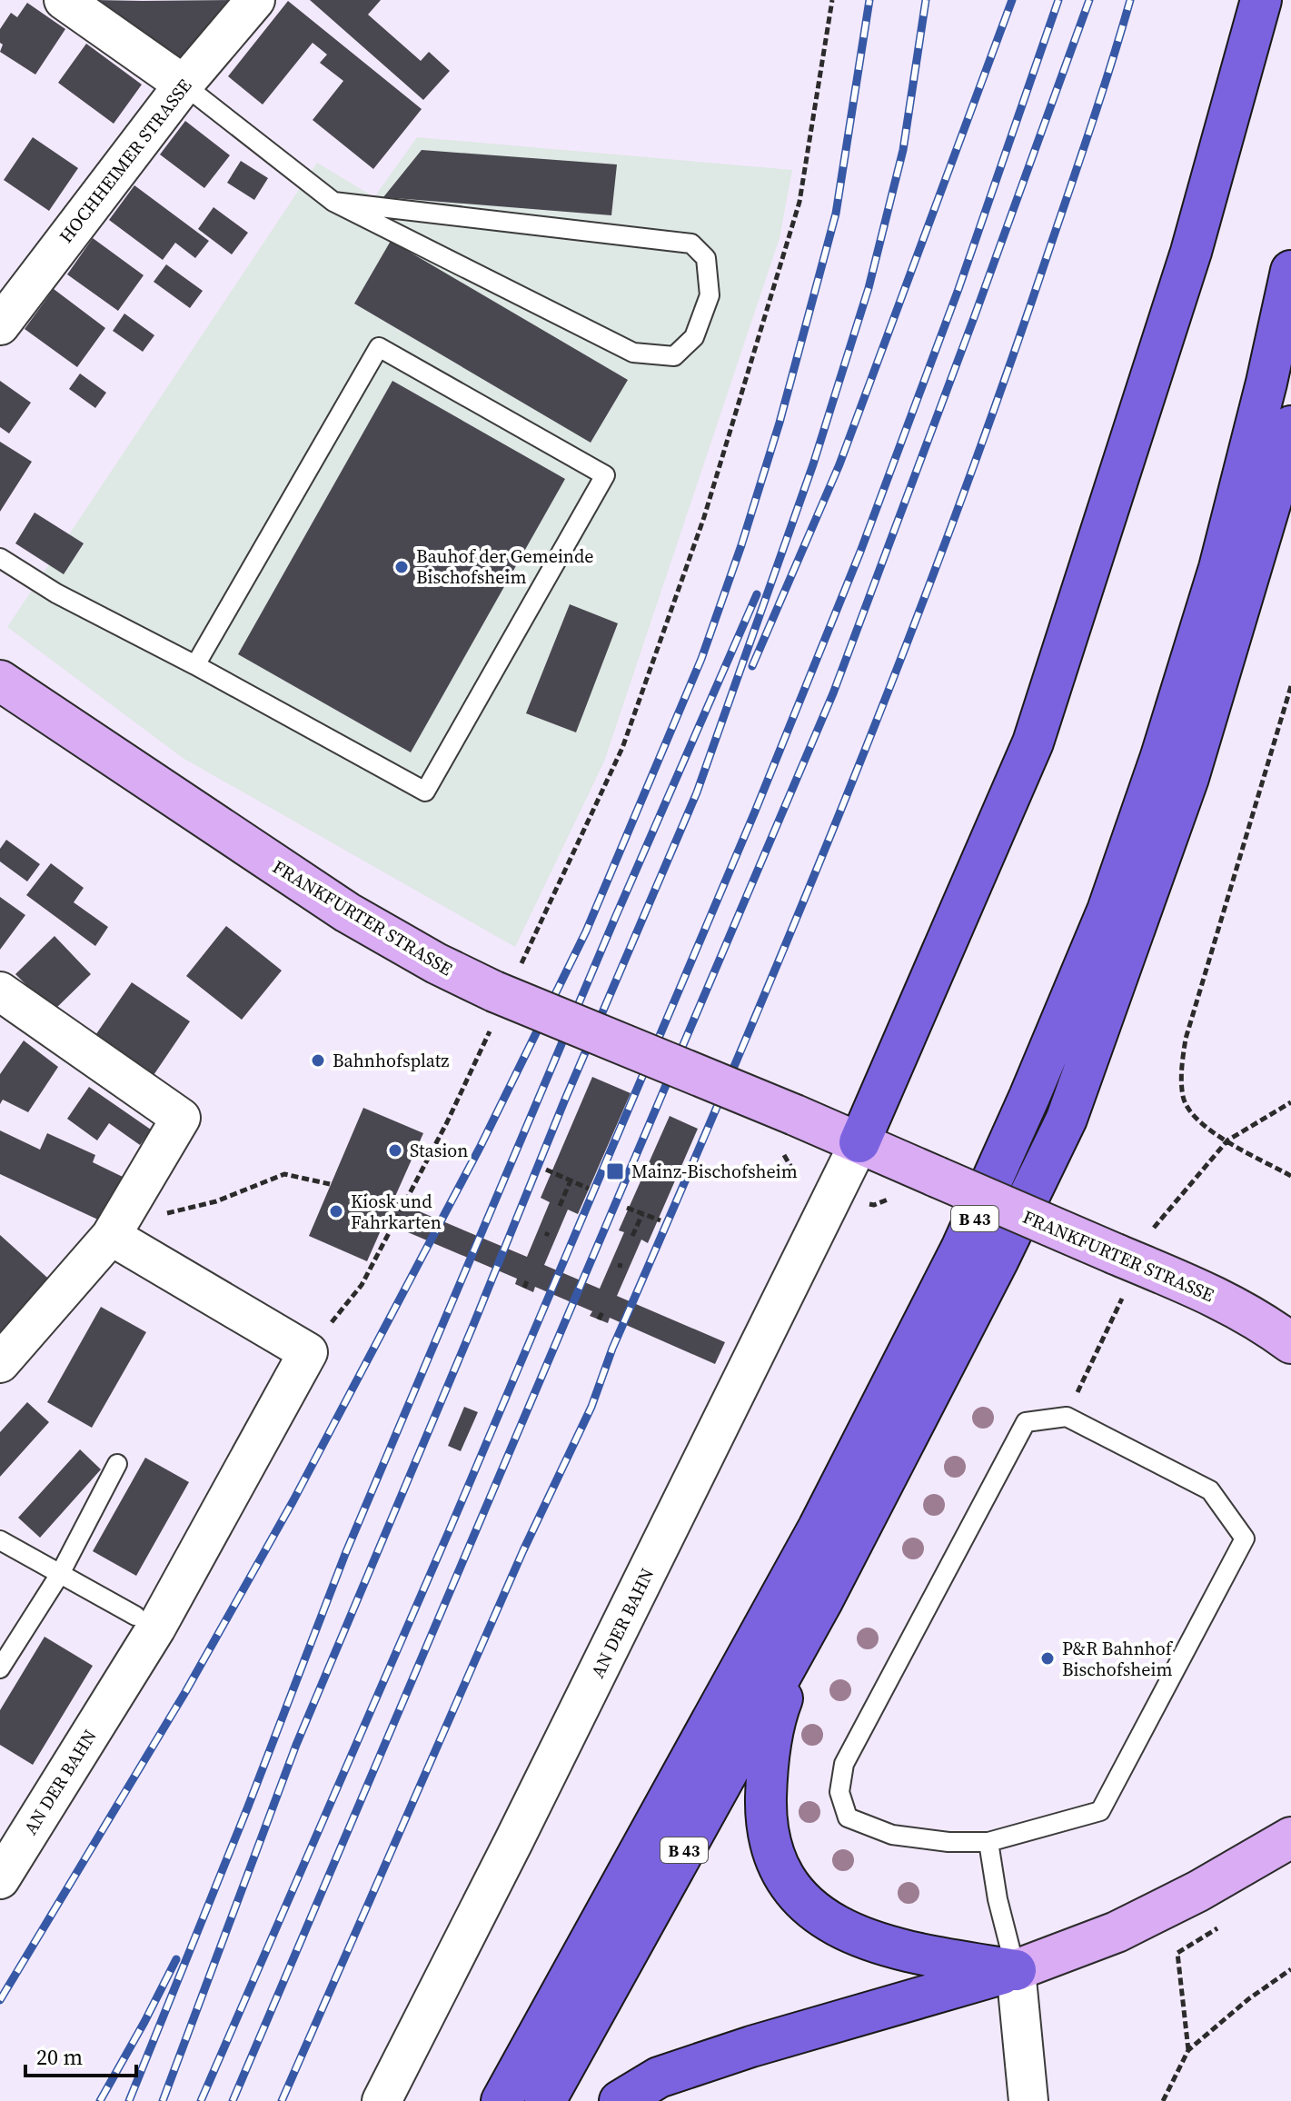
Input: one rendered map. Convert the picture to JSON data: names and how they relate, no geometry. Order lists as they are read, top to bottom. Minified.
{"streets":{"highway":["B 43"],"street":["HOCHHEIMER STRASSE","FRANKFURTER STRASSE","AN DER BAHN"]},"crossings":[["FRANKFURTER STRASSE","AN DER BAHN"]],"places":{"other":["Bauhof der Gemeinde Bischofsheim","Bahnhofsplatz","Stasion","Kiosk und Fahrkarten","P&R Bahnhof Bischofsheim"],"transit":["Mainz-Bischofsheim"]},"scale_bar":"20 m"}
